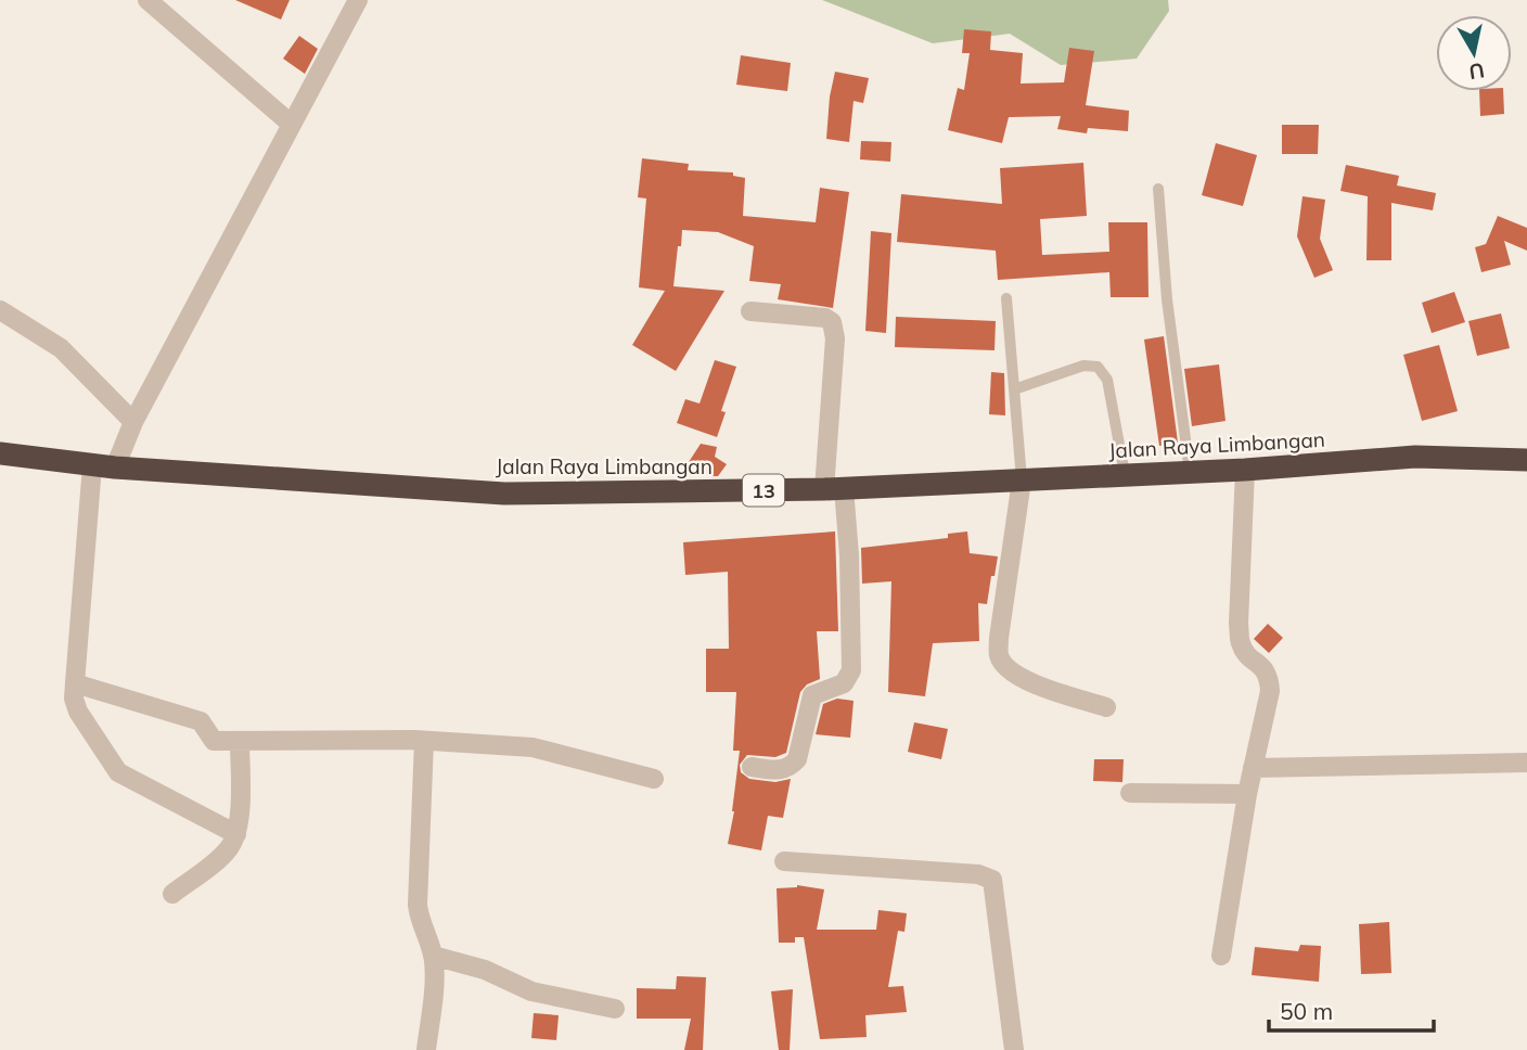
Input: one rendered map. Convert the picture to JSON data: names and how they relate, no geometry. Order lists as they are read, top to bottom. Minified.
{"streets":{"highway":["Jalan Raya Limbangan","13"]},"scale_bar":"50 m","north":"bottom"}
